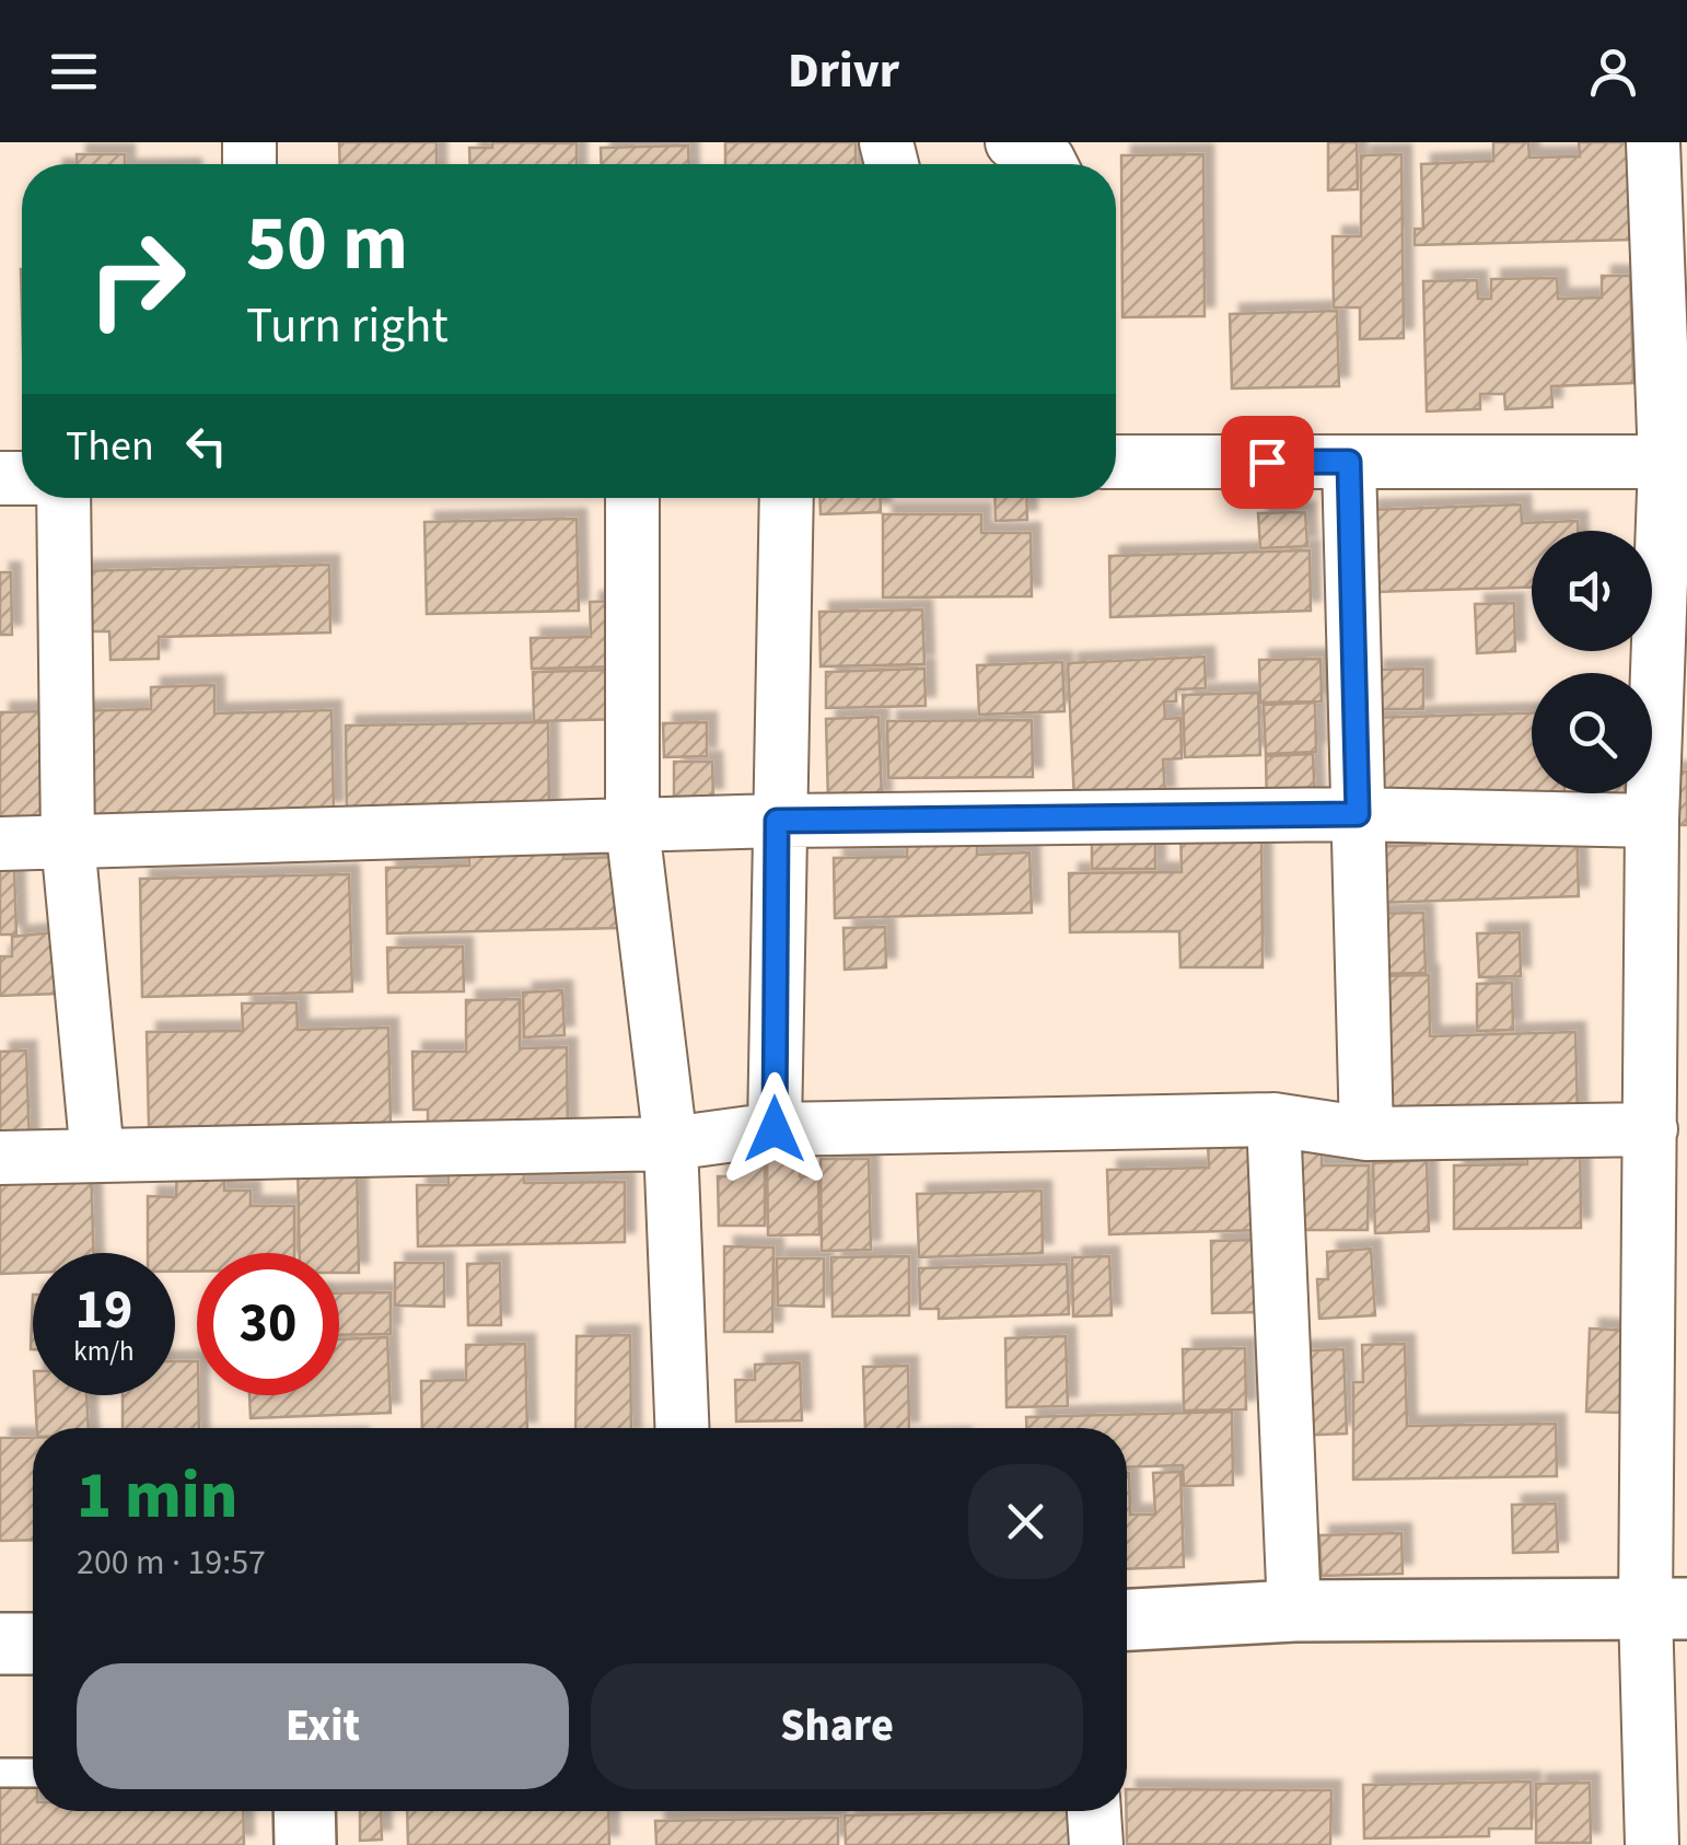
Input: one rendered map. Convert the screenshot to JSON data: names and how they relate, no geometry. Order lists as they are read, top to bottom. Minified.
{"page":{"header":"Drivr","turn":["50 m","Turn right"],"then":"Then","speed":"19 km/h","limit":"30","heading":["1 min","200 m · 19:57"],"buttons":["Exit","Share"]}}
